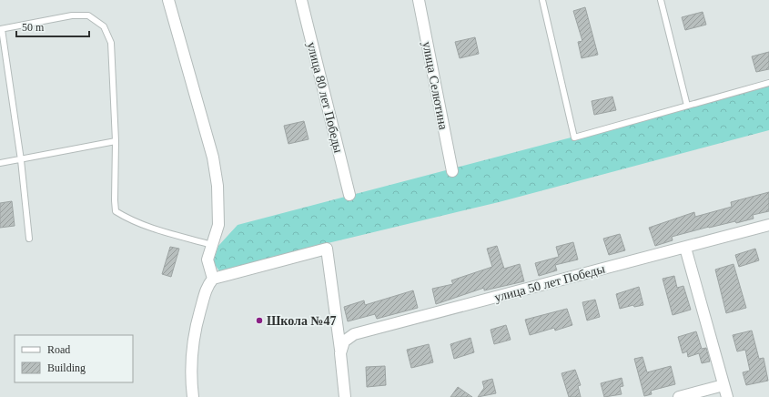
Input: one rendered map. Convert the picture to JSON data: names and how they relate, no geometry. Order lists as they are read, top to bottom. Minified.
{"streets":{"street":["улица Селютина","улица 80 лет Победы","улица 50 лет Победы"]},"places":["Школа №47"],"legend":["Road","Building"],"scale_bar":"50 m"}
